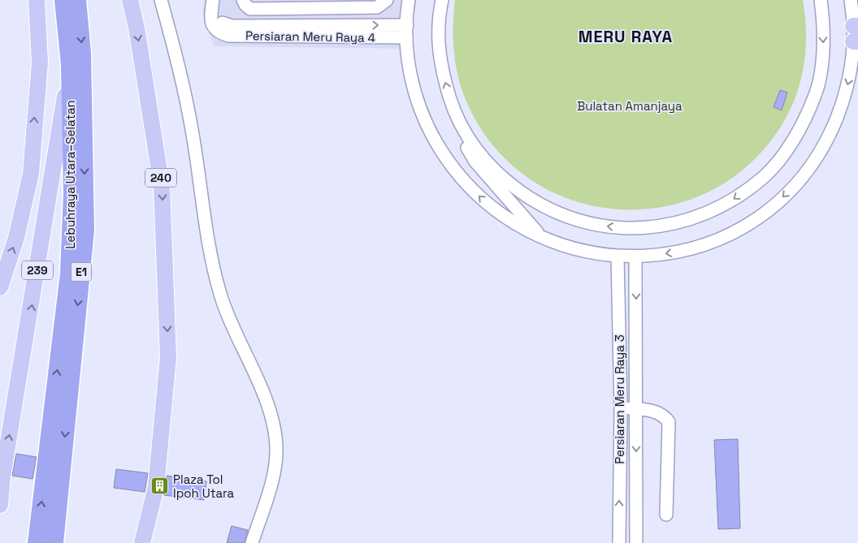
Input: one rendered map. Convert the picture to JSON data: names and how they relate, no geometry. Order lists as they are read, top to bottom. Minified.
{"streets":{"highway":["Lebuhraya Utara–Selatan","E1"],"main road":["240","239"],"street":["Persiaran Meru Raya 4","Persiaran Meru Raya 3"]},"crossings":[["Lebuhraya Utara–Selatan","239"]],"districts":["MERU RAYA"],"parks":["Bulatan Amanjaya"],"places":{"building":["Plaza Tol Ipoh Utara"]}}
